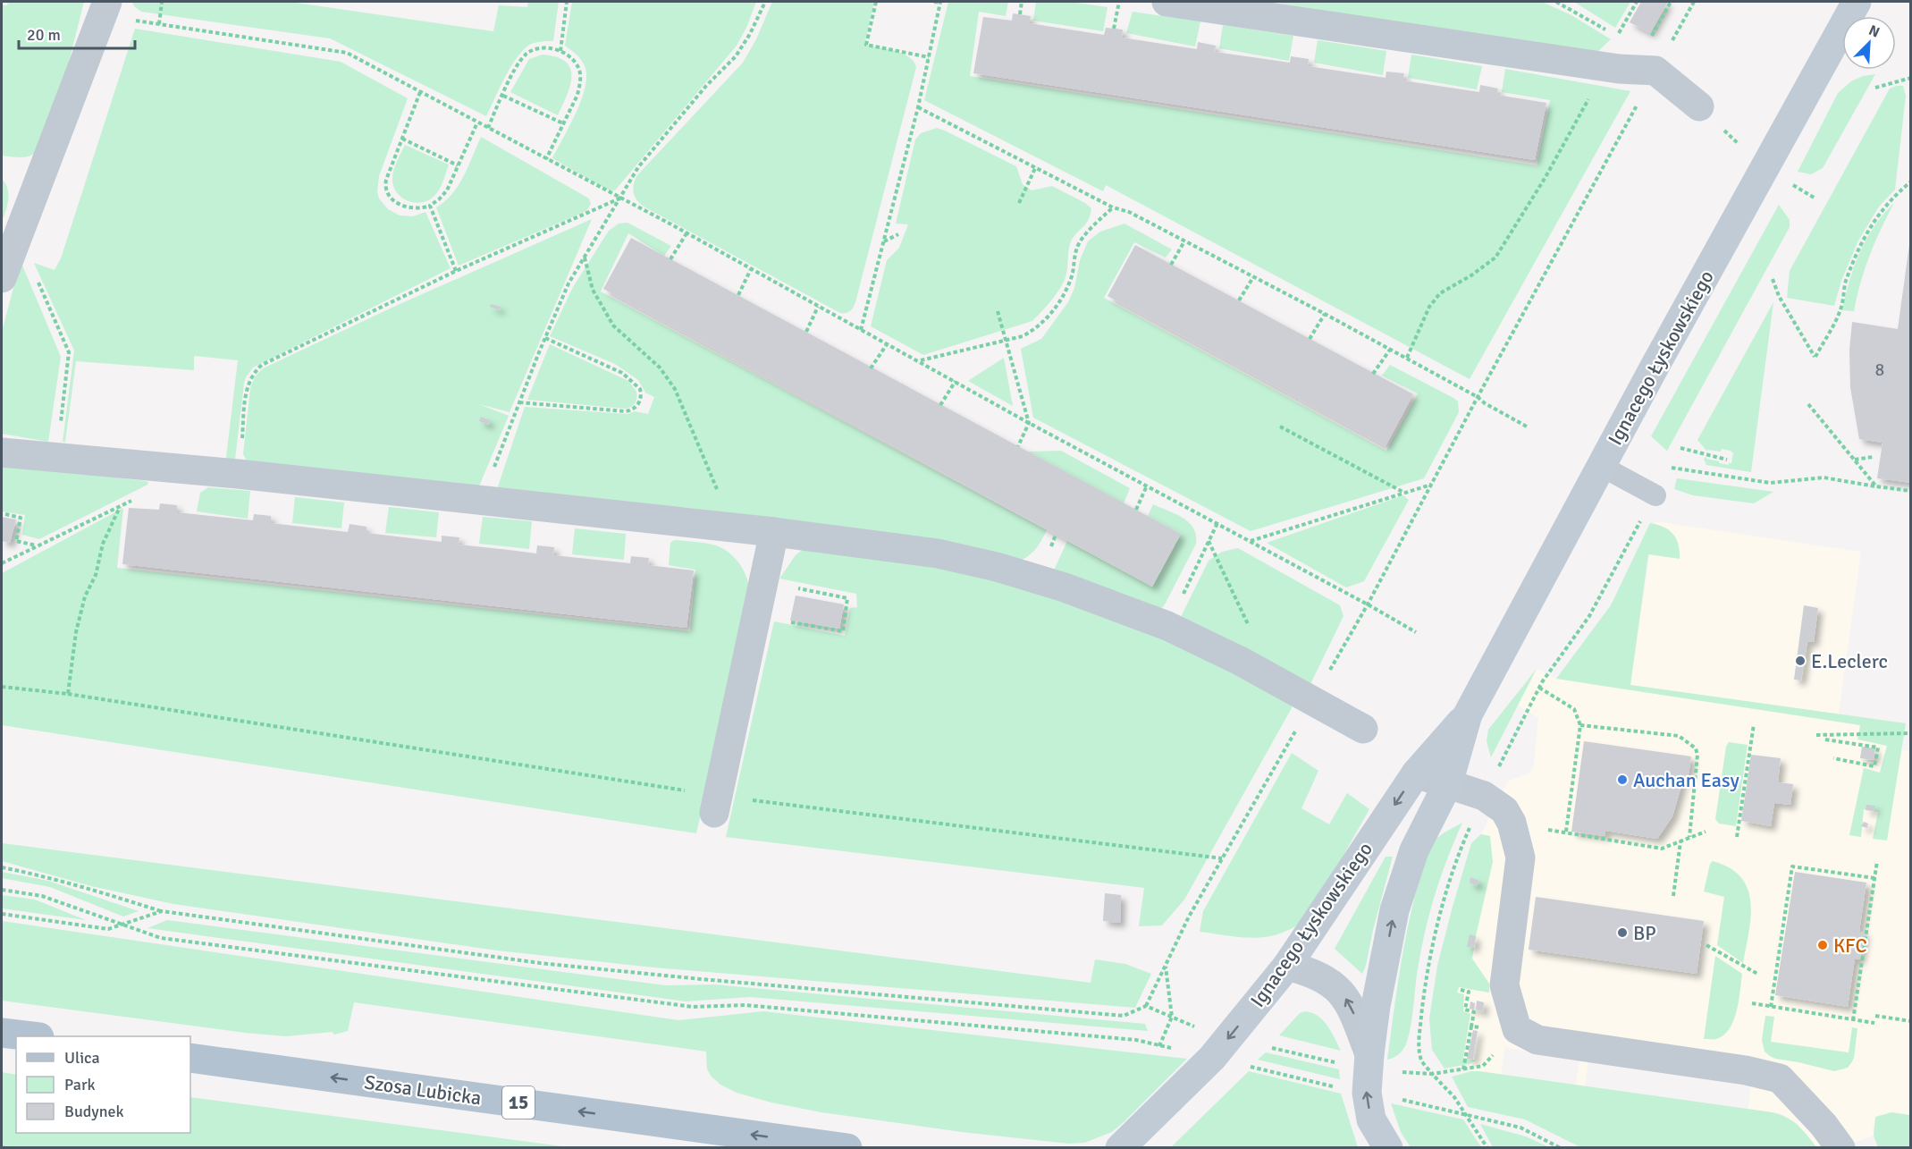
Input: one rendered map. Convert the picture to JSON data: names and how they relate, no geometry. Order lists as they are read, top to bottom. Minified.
{"streets":{"main road":["Szosa Lubicka","15"],"street":["Ignacego Łyskowskiego"]},"one_way":["Szosa Lubicka"],"places":["E.Leclerc","Auchan Easy","BP","KFC"],"house_numbers":["8"],"legend":["Ulica","Park","Budynek"],"scale_bar":"20 m","north":"top right"}
